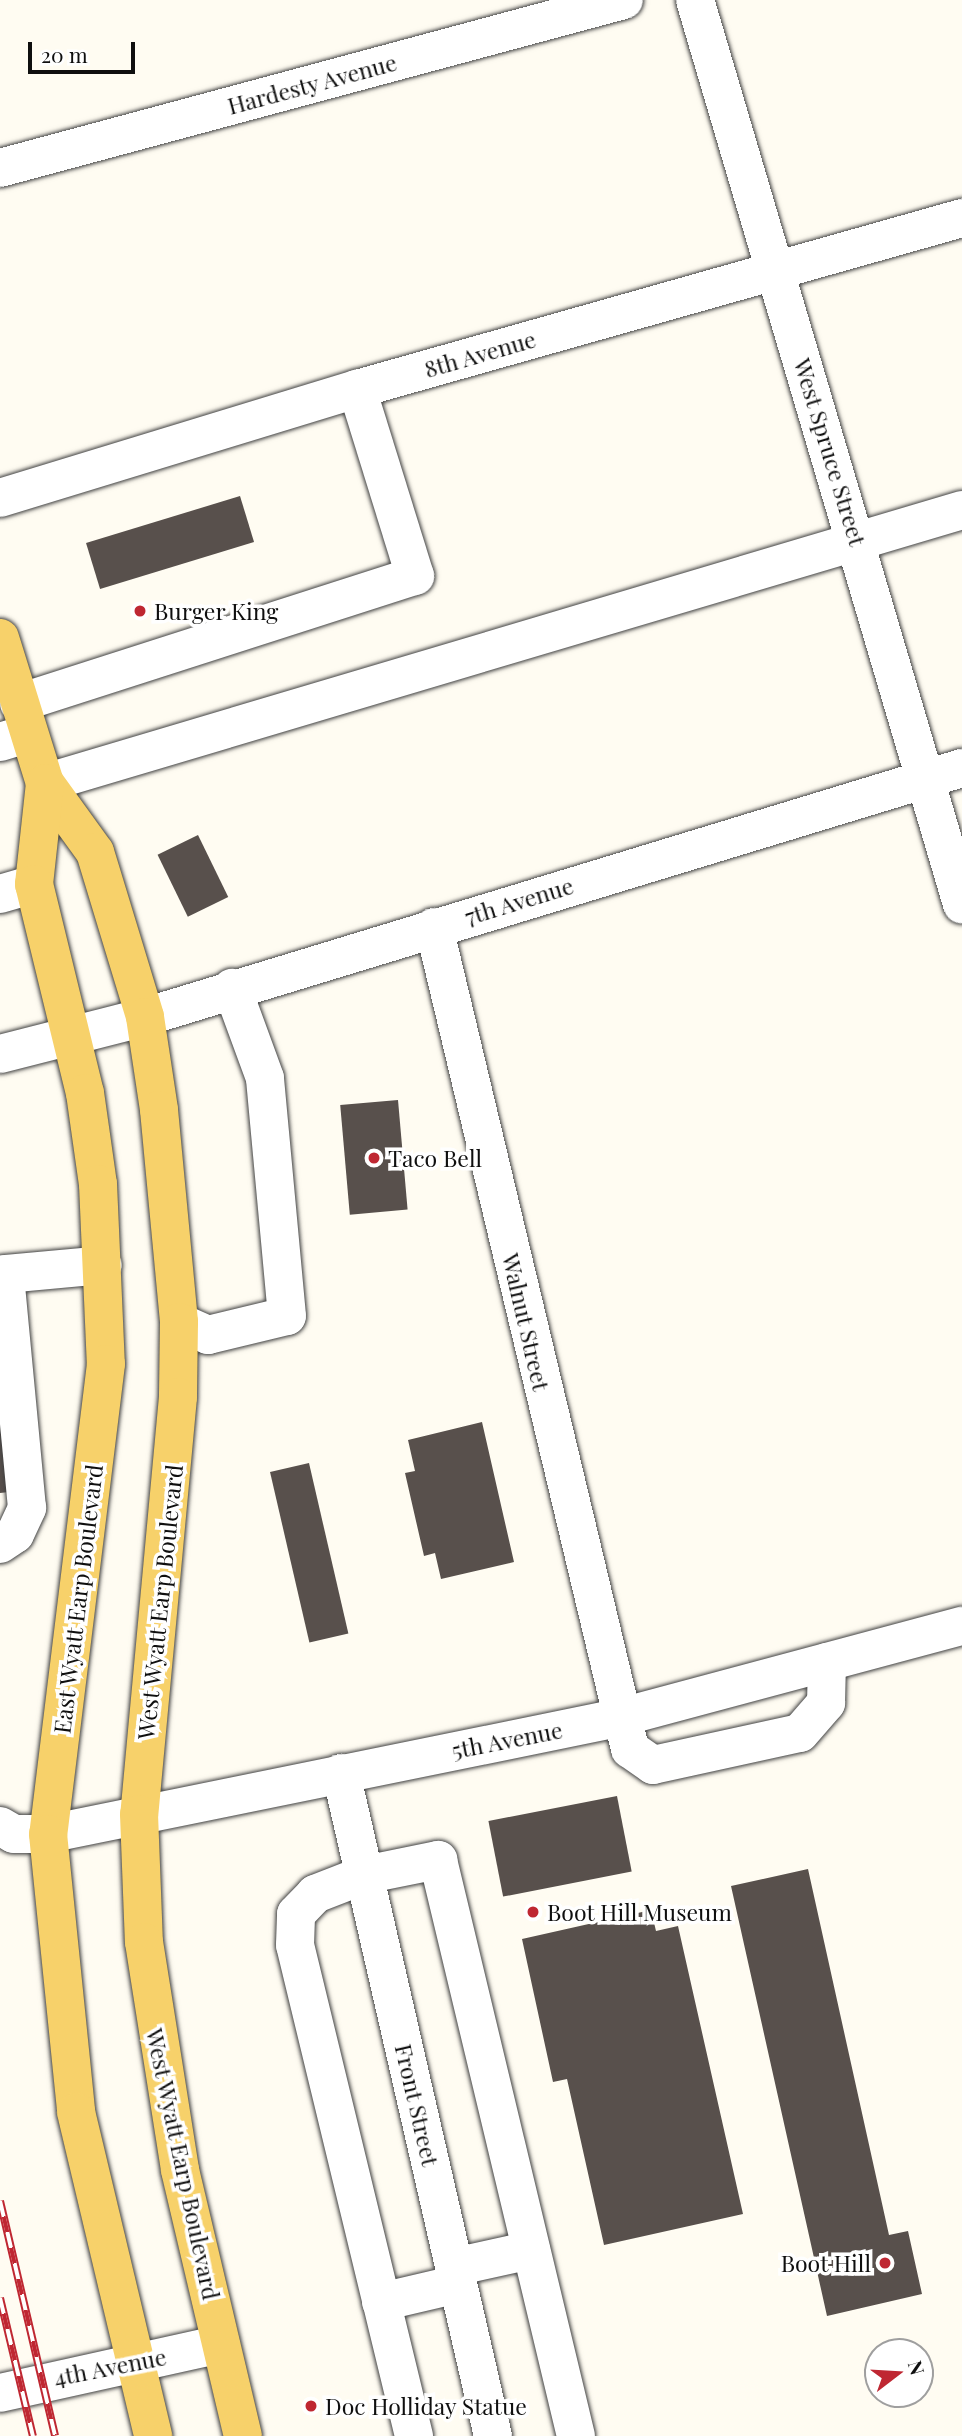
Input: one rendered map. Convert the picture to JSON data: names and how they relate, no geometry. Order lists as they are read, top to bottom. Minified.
{"streets":{"main road":["East Wyatt Earp Boulevard","West Wyatt Earp Boulevard"],"street":["Hardesty Avenue","8th Avenue","West Spruce Street","7th Avenue","Walnut Street","5th Avenue","Front Street","4th Avenue"]},"crossings":[["8th Avenue","West Spruce Street"],["West Spruce Street","7th Avenue"],["7th Avenue","Walnut Street"],["7th Avenue","West Wyatt Earp Boulevard"],["Walnut Street","5th Avenue"],["East Wyatt Earp Boulevard","West Wyatt Earp Boulevard"],["East Wyatt Earp Boulevard","5th Avenue"],["West Wyatt Earp Boulevard","5th Avenue"],["West Wyatt Earp Boulevard","4th Avenue"],["5th Avenue","Front Street"]],"places":["Burger King","Taco Bell","Boot Hill Museum","Boot Hill","Doc Holliday Statue"],"scale_bar":"20 m","north":"right"}
